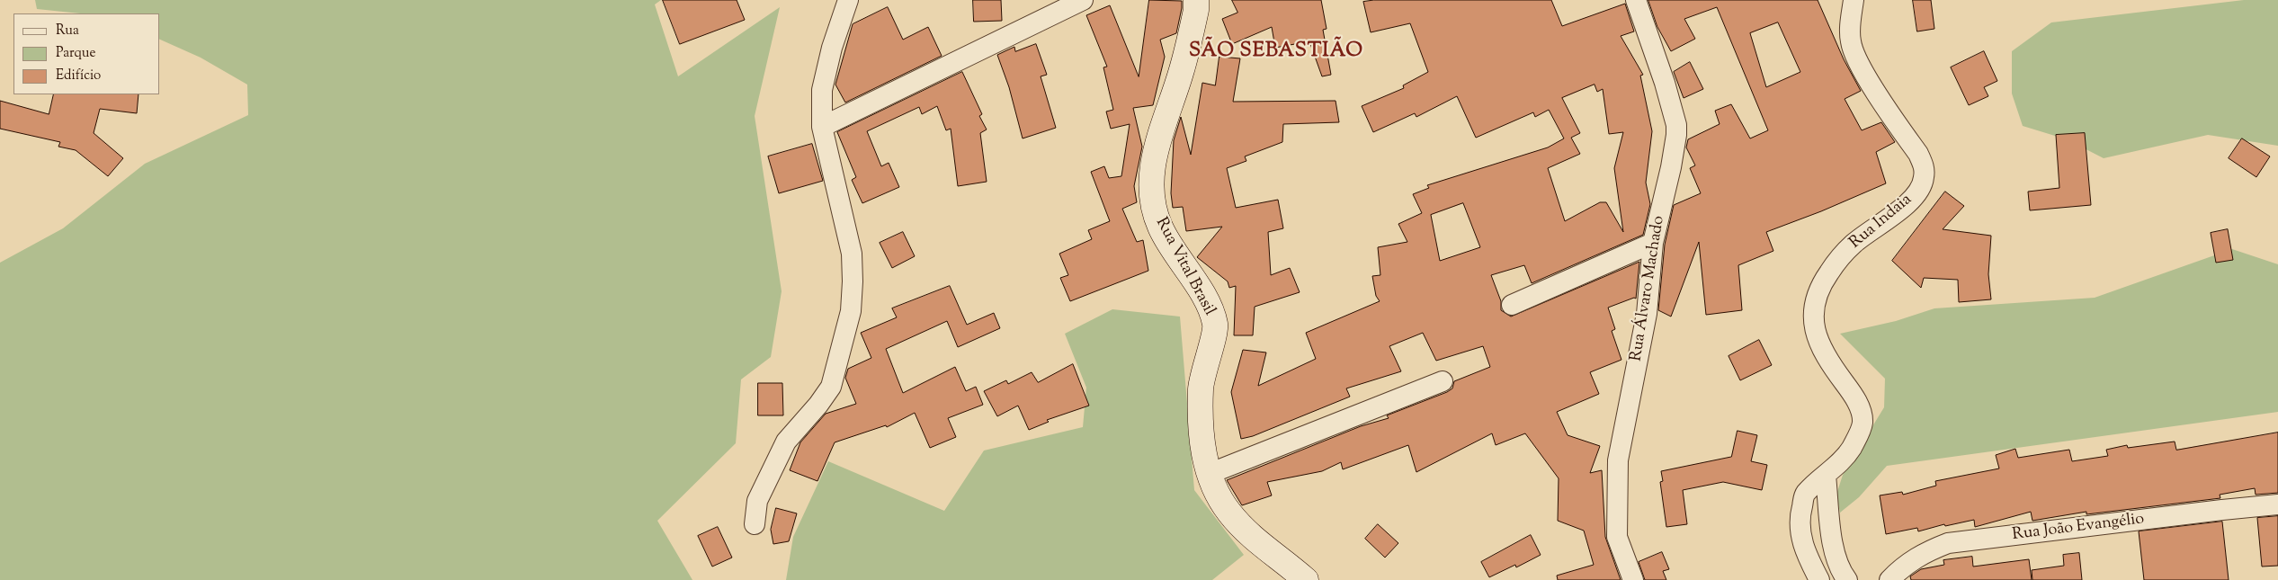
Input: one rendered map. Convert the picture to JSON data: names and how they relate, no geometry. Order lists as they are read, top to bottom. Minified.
{"streets":{"street":["Rua Indaia","Rua Vital Brasil","Rua Álvaro Machado","Rua João Evangélio"]},"districts":["SÃO SEBASTIÃO"],"legend":["Rua","Parque","Edifício"]}
